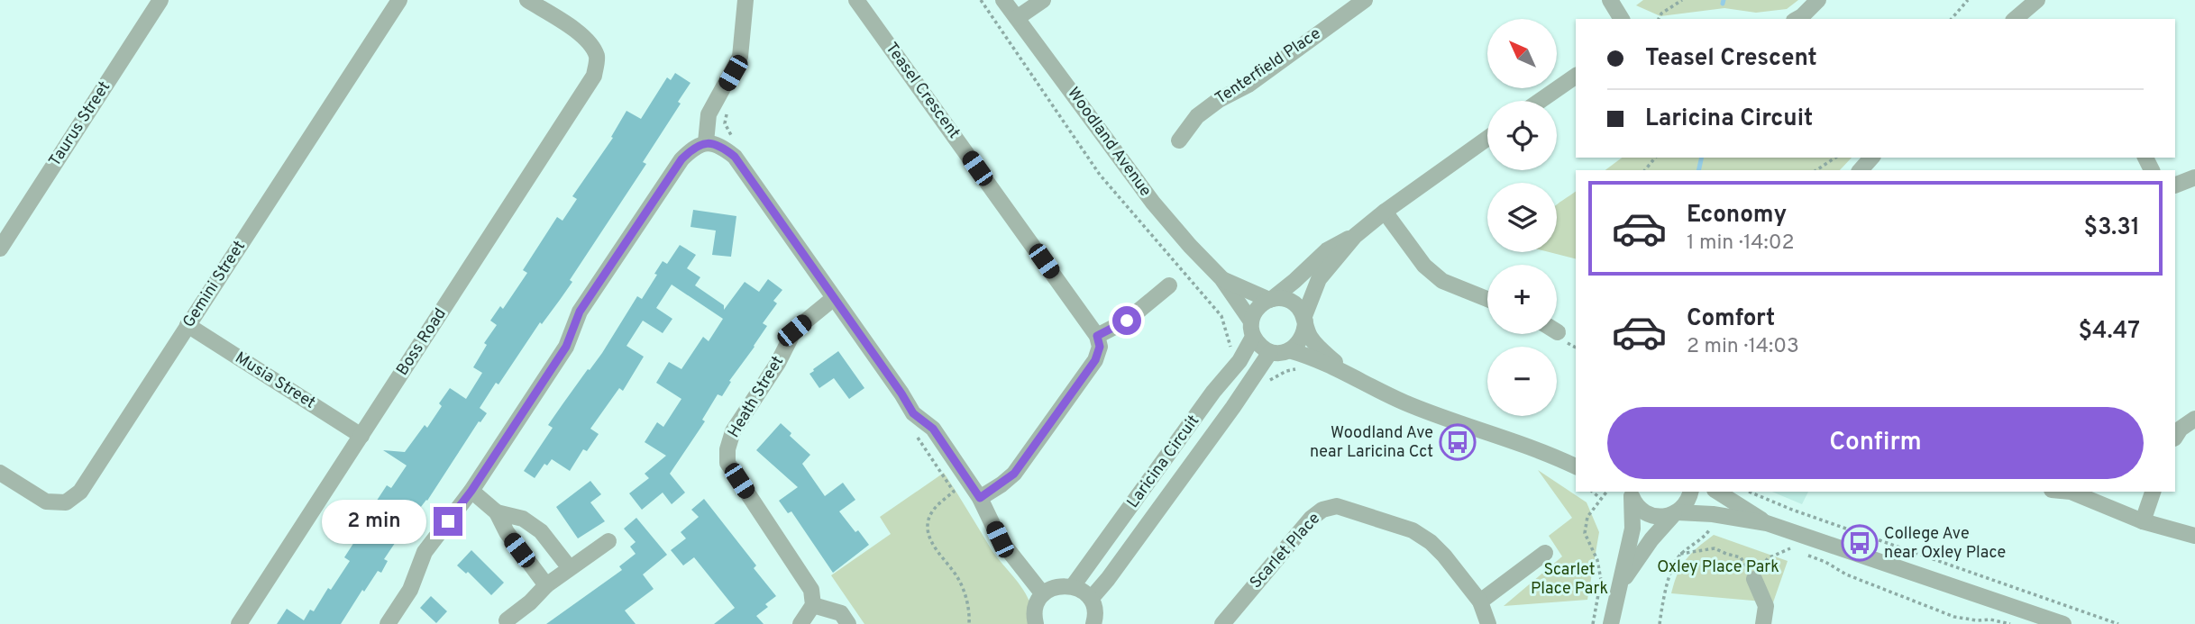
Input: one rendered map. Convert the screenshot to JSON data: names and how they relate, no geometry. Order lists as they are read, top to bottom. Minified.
{"streets":{"street":["Tenterfield Place","Teasel Crescent","Taurus Street","Woodland Avenue","Gemini Street","Boss Road","Musia Street","Heath Street","Laricina Circuit","Scarlet Place"]},"crossings":[["Woodland Avenue","Laricina Circuit"],["Gemini Street","Musia Street"],["Boss Road","Musia Street"]],"parks":["Oxley Place Park","Scarlet Place Park"],"places":{"bus stop":["Woodland Ave near Laricina Cct","College Ave near Oxley Place"]},"north":"top left","page":{"map_buttons":["+","−"],"banner":["Teasel Crescent","Laricina Circuit"],"list":[{"name":"Economy","note":"1 min · 14:02","value":"$3.31"},{"name":"Comfort","note":"2 min · 14:03","value":"$4.47"}],"buttons":"Confirm","bubble":"2 min"}}
